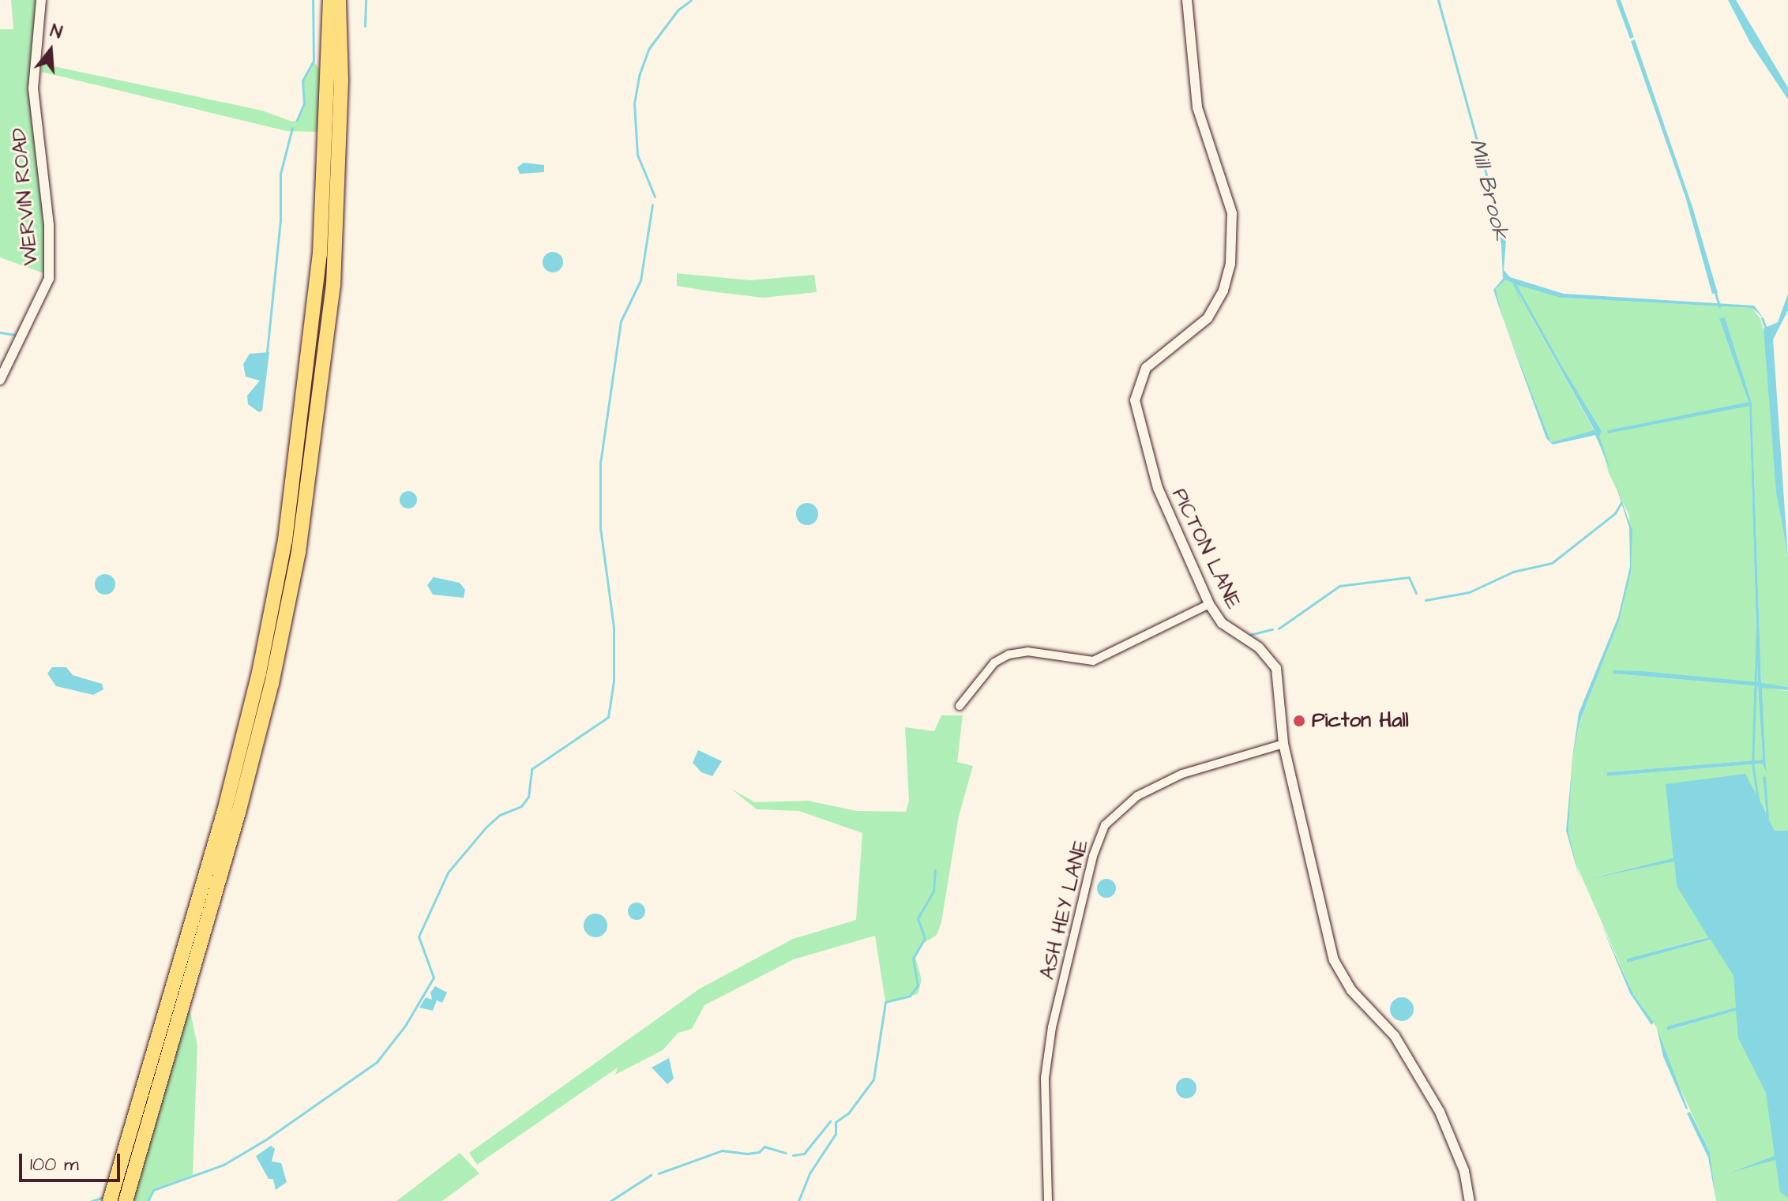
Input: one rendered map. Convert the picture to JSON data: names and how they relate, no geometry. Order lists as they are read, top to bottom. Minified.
{"streets":{"street":["WERVIN ROAD","PICTON LANE","ASH HEY LANE"]},"crossings":[["PICTON LANE","ASH HEY LANE"]],"water":["Mill Brook"],"places":["Picton Hall"],"scale_bar":"100 m","north":"top"}
